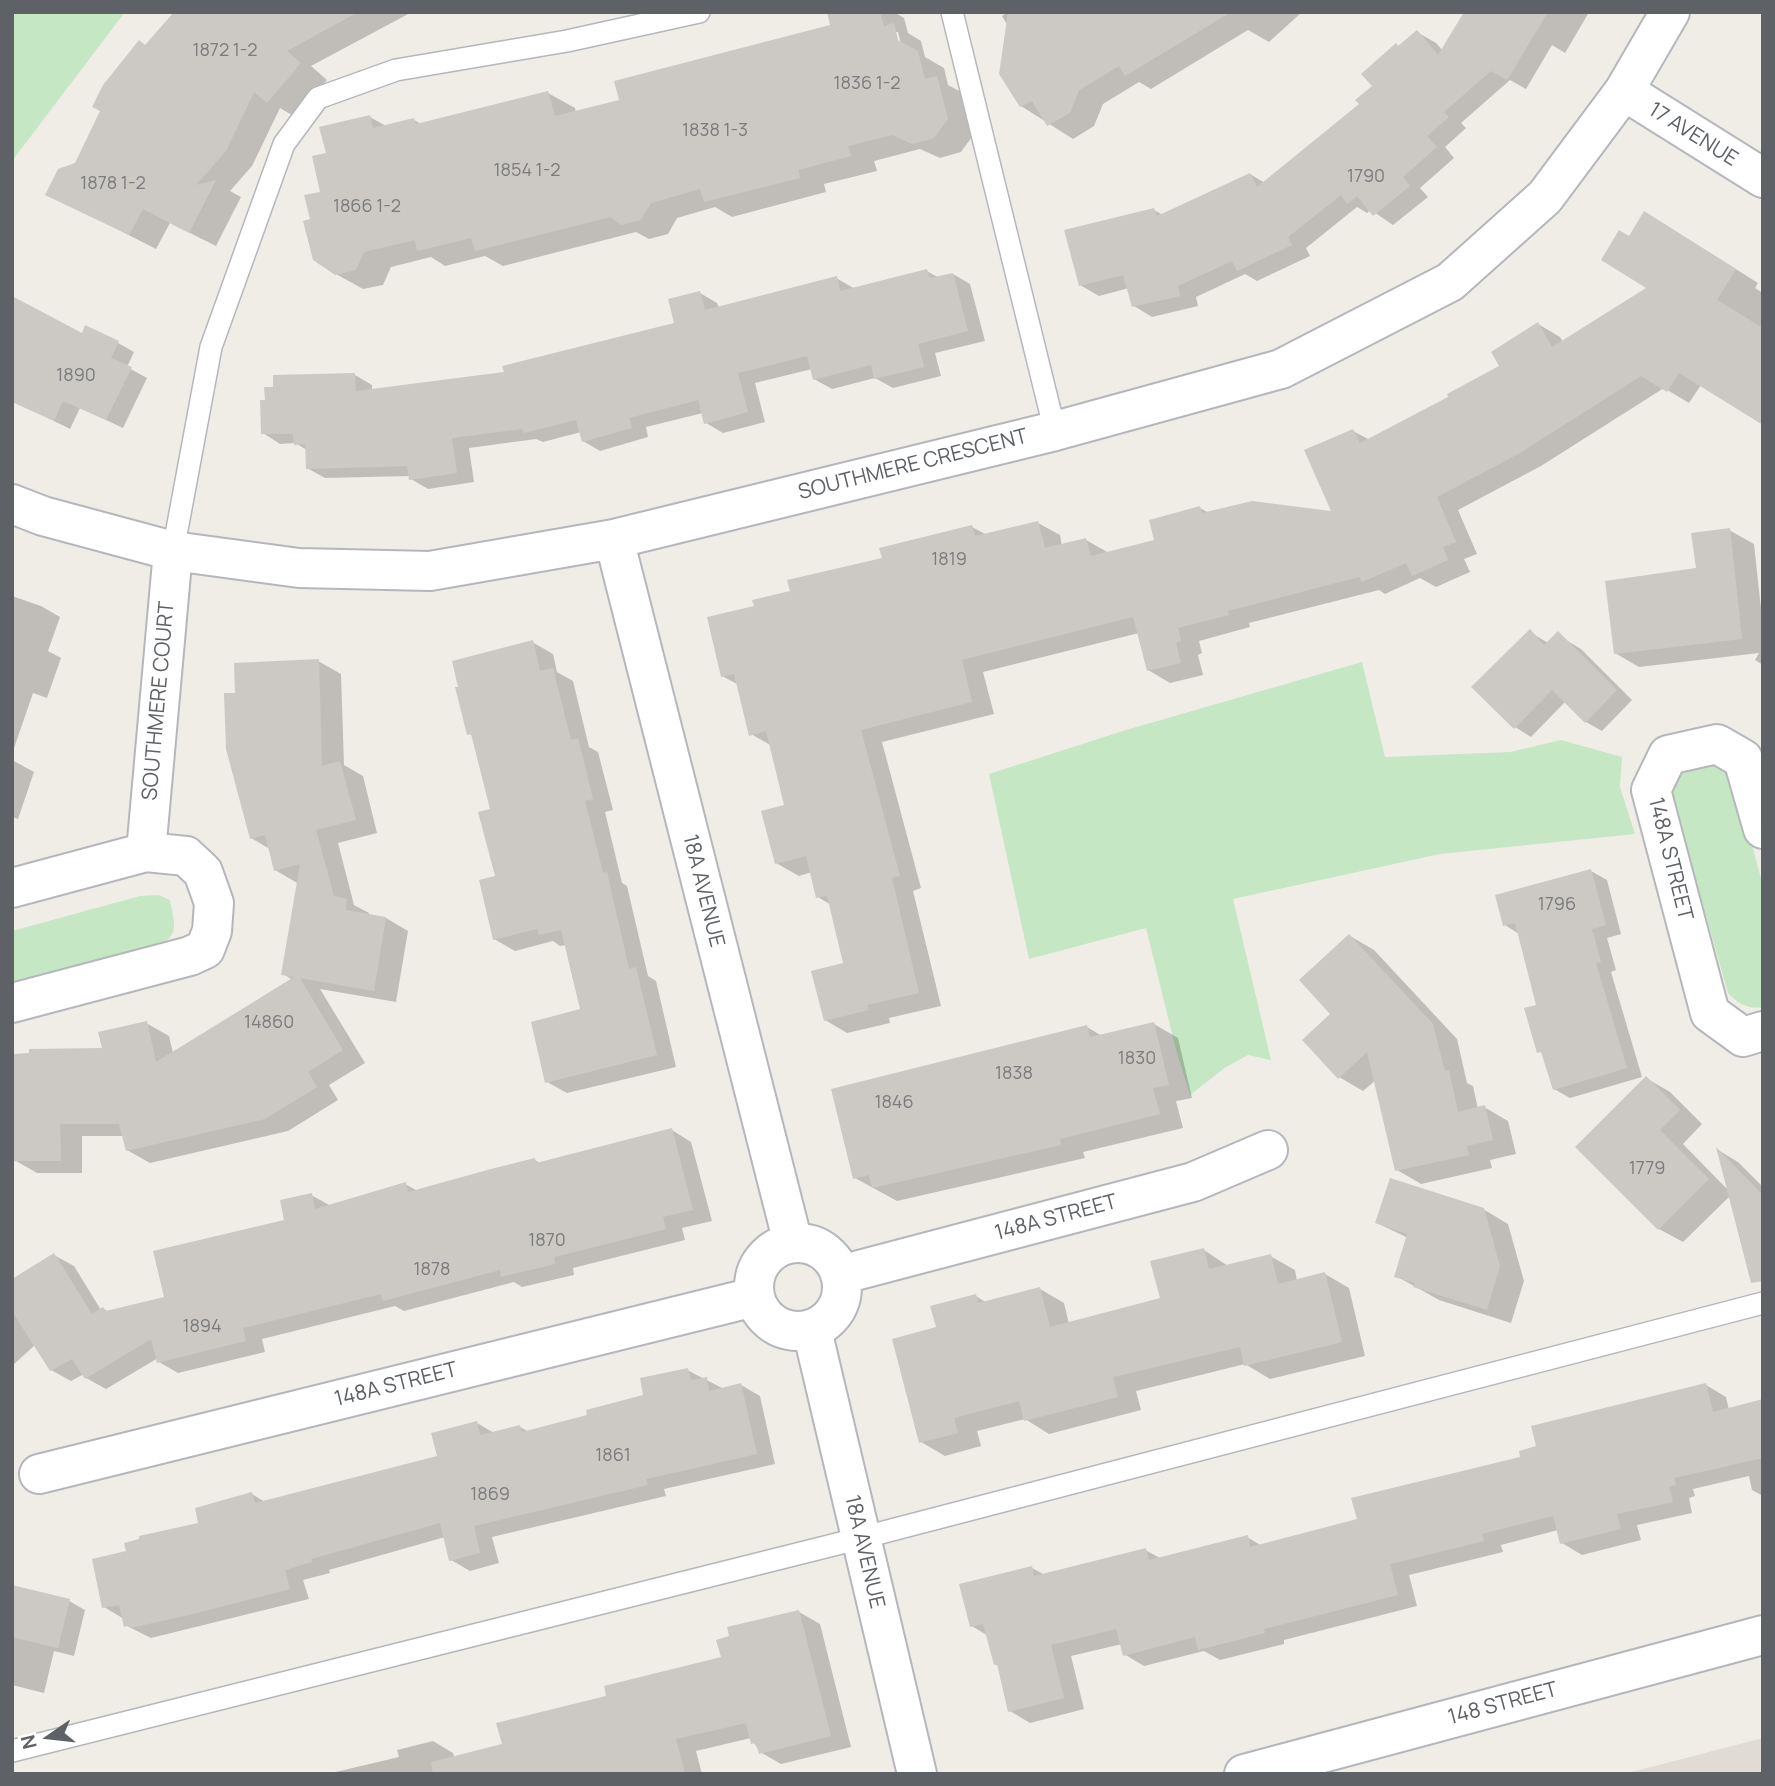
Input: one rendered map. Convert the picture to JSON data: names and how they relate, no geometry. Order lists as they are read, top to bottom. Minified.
{"streets":{"street":["17 AVENUE","SOUTHMERE CRESCENT","SOUTHMERE COURT","148A STREET","18A AVENUE","148 STREET"]},"crossings":[["17 AVENUE","SOUTHMERE CRESCENT"],["SOUTHMERE CRESCENT","SOUTHMERE COURT"],["SOUTHMERE CRESCENT","18A AVENUE"],["148A STREET","18A AVENUE"]],"house_numbers":["1872 1-2","1836 1-2","1838 1-3","1854 1-2","1790","1878 1-2","1866 1-2","1890","1819","1796","14860","1830","1838","1846","1779","1870","1878","1894","1861","1869"],"north":"left"}
